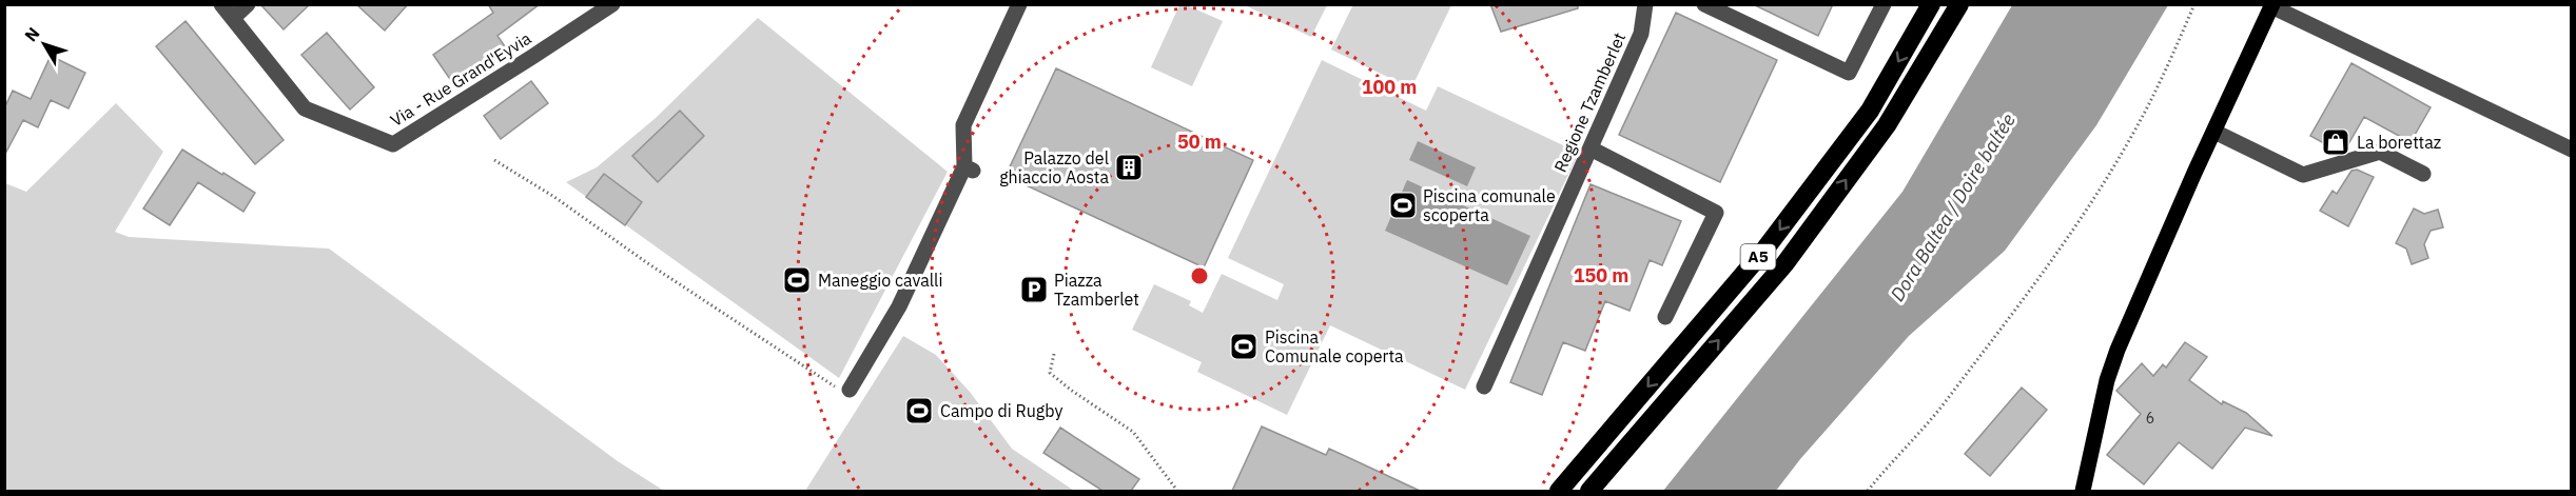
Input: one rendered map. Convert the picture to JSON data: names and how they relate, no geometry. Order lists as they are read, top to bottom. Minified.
{"streets":{"highway":["A5"],"street":["Via - Rue Grand'Eyvia","Regione Tzamberlet"]},"water":["Dora Baltea / Doire baltée"],"places":{"shop":["La borettaz"],"building":["Palazzo del ghiaccio Aosta"],"sports":["Piscina comunale scoperta","Maneggio cavalli","Piscina Comunale coperta","Campo di Rugby"],"parking":["Piazza Tzamberlet"]},"house_numbers":["6"],"north":"top left","rings":["100 m","50 m","150 m"]}
